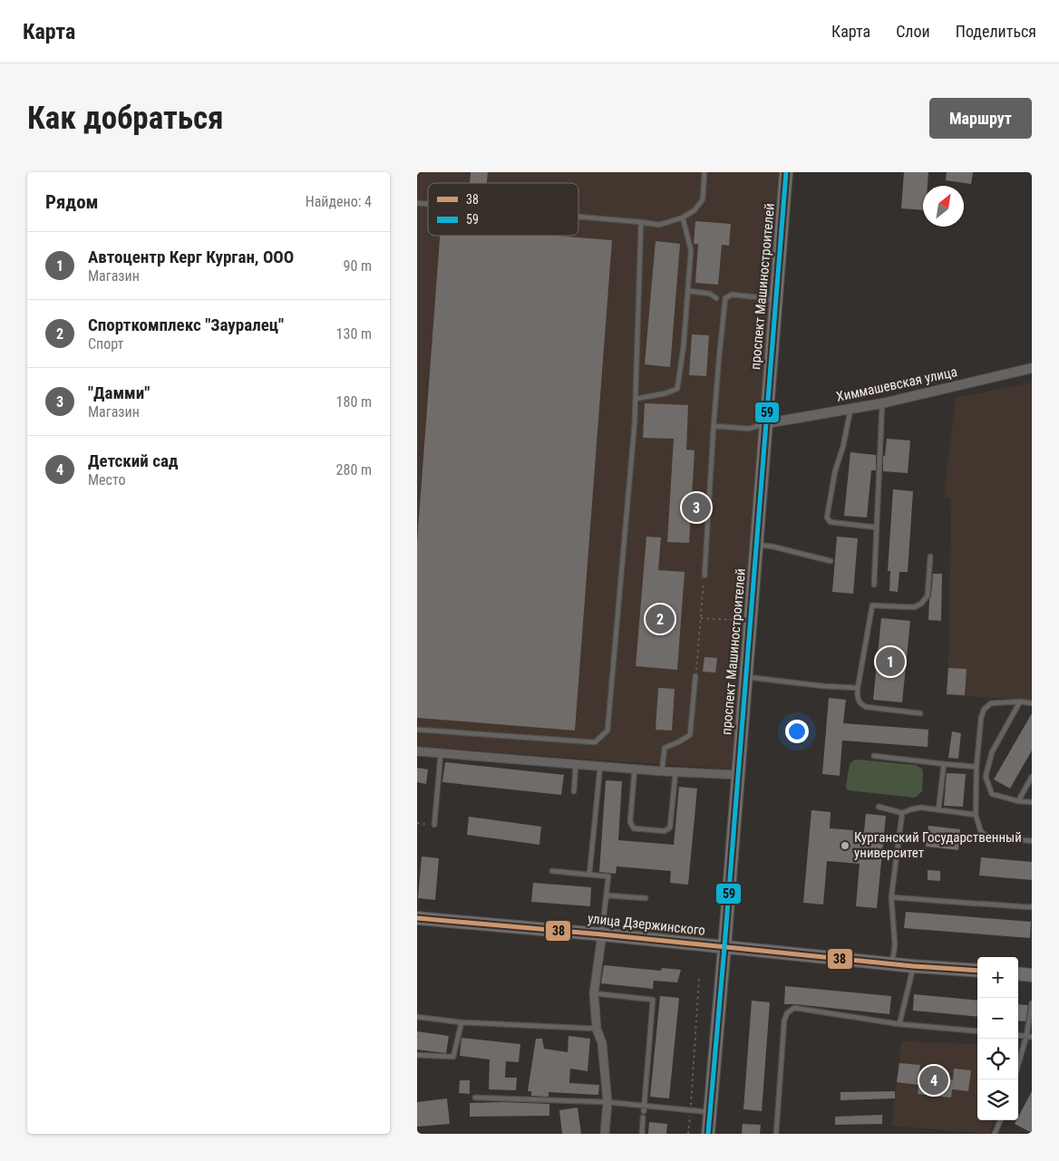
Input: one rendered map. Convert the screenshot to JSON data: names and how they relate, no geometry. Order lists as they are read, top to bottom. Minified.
{"streets":{"main road":["проспект Машиностроителей","улица Дзержинского"],"street":["Химмашевская улица"]},"crossings":[["проспект Машиностроителей","Химмашевская улица"],["проспект Машиностроителей","улица Дзержинского"]],"places":["Курганский Государственный университет"],"lines":["transit line 59","transit line 38"],"legend":["38","59"],"north":"top right","page":{"header":"Карта","nav":["Карта","Слои","Поделиться"],"buttons":"Маршрут","title":"Как добраться","heading":["Рядом","Найдено: 4"],"list":[{"mark":"1","name":"Автоцентр Керг Курган, ООО","note":"Магазин","value":"90 m"},{"mark":"2","name":"Спорткомплекс \"Зауралец\"","note":"Спорт","value":"130 m"},{"mark":"3","name":"\"Дамми\"","note":"Магазин","value":"180 m"},{"mark":"4","name":"Детский сад","note":"Место","value":"280 m"}],"pins":["3","2","1","4"],"map_buttons":["+","−"]}}
